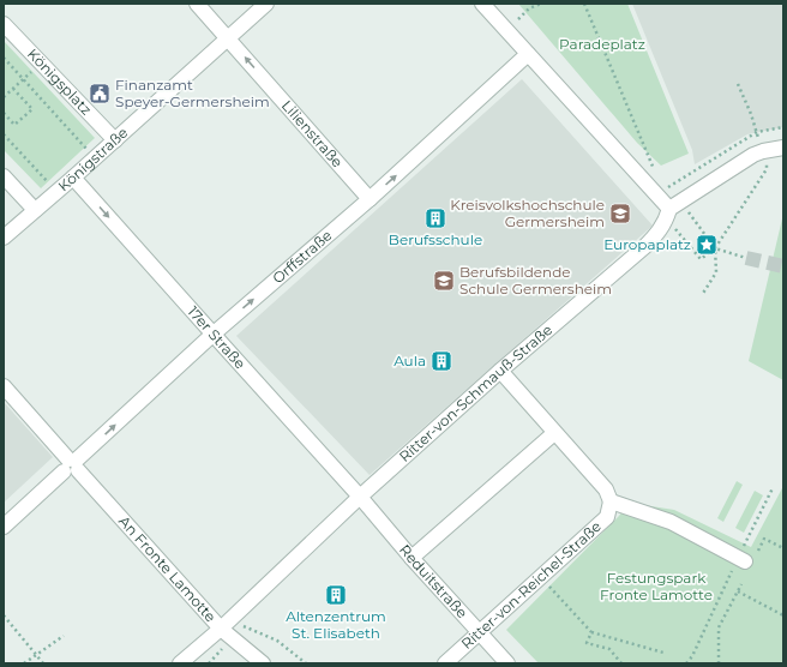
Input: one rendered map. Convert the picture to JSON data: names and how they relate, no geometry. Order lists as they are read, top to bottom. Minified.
{"streets":{"street":["Königsplatz","Lilienstraße","Königstraße","Orffstraße","17er Straße","Ritter-von-Schmauß-Straße","An Fronte Lamotte","Reduitstraße","Ritter-von-Reichel-Straße"]},"crossings":[["Königsplatz","Königstraße"],["Lilienstraße","Königstraße"],["Lilienstraße","Orffstraße"],["Königstraße","17er Straße"],["Orffstraße","17er Straße"],["Orffstraße","An Fronte Lamotte"],["17er Straße","Ritter-von-Schmauß-Straße"],["17er Straße","Reduitstraße"],["Ritter-von-Schmauß-Straße","An Fronte Lamotte"],["Ritter-von-Schmauß-Straße","Reduitstraße"],["Reduitstraße","Ritter-von-Reichel-Straße"]],"one_way":["Lilienstraße","Orffstraße","17er Straße"],"parks":["Paradeplatz","Festungspark Fronte Lamotte"],"places":{"public building":["Finanzamt Speyer-Germersheim"],"school or university":["Kreisvolkshochschule Germersheim","Berufsbildende Schule Germersheim"],"building":["Berufsschule","Aula","Altenzentrum St. Elisabeth"],"place":["Europaplatz"]}}
